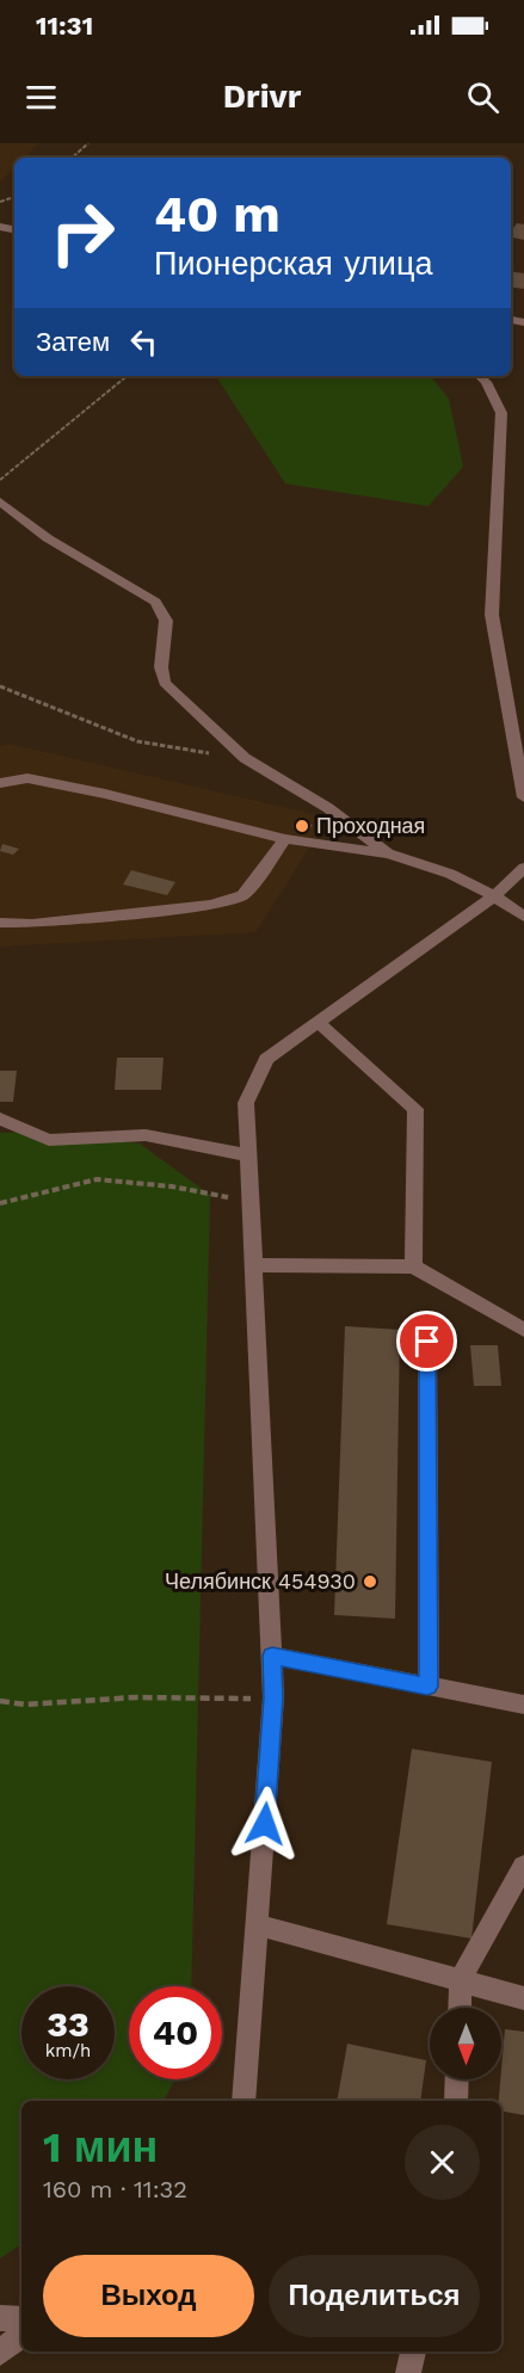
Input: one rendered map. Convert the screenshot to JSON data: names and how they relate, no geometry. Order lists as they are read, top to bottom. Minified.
{"places":["Проходная","Челябинск 454930"],"north":"bottom","page":{"status":"11:31","header":"Drivr","turn":["40 m","Пионерская улица"],"then":"Затем","speed":"33 km/h","limit":"40","heading":["1 мин","160 m · 11:32"],"buttons":["Выход","Поделиться"]}}
